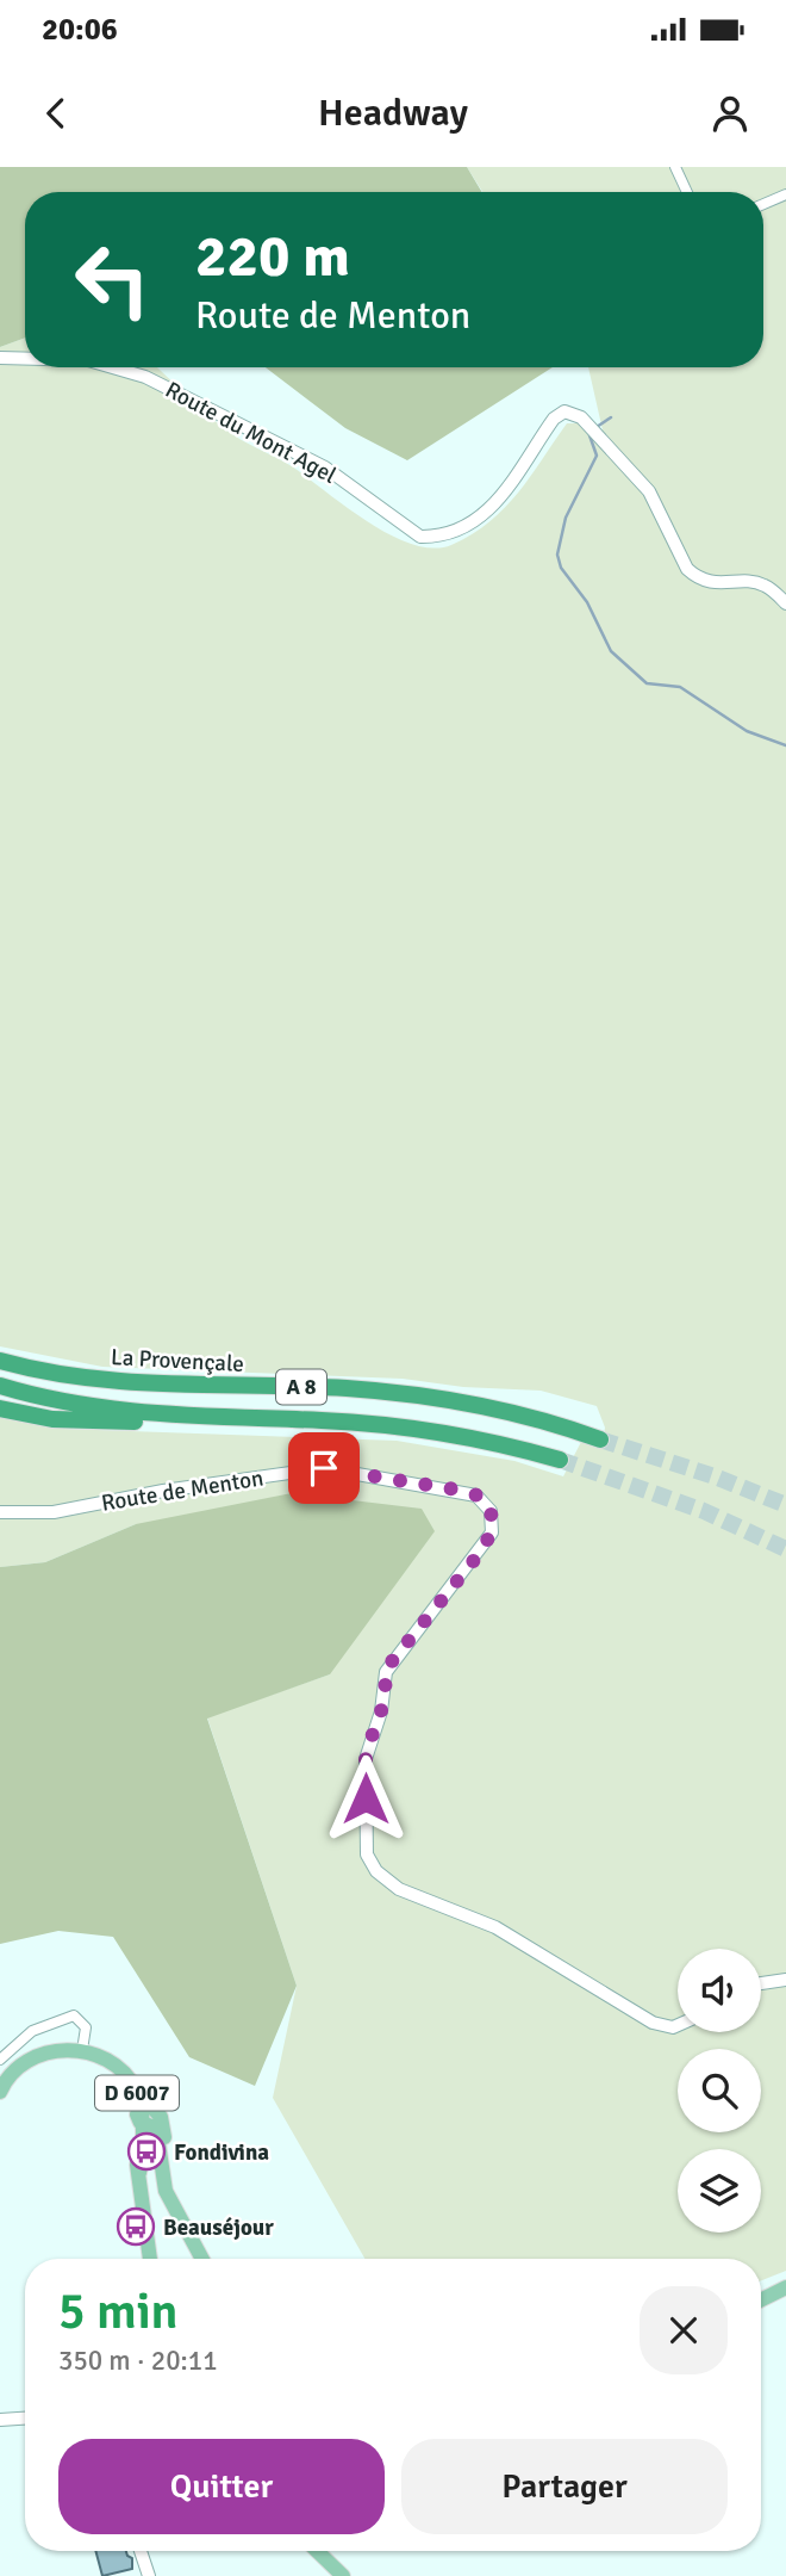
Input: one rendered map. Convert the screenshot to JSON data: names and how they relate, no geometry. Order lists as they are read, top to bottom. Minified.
{"streets":{"highway":["La Provençale","A 8"],"main road":["Route du Mont Agel","Route de Menton","D 6007"]},"places":{"bus stop":["Fondivina","Beauséjour"]},"page":{"status":"20:06","header":"Headway","turn":["220 m","Route de Menton"],"heading":["5 min","350 m · 20:11"],"buttons":["Quitter","Partager"]}}
